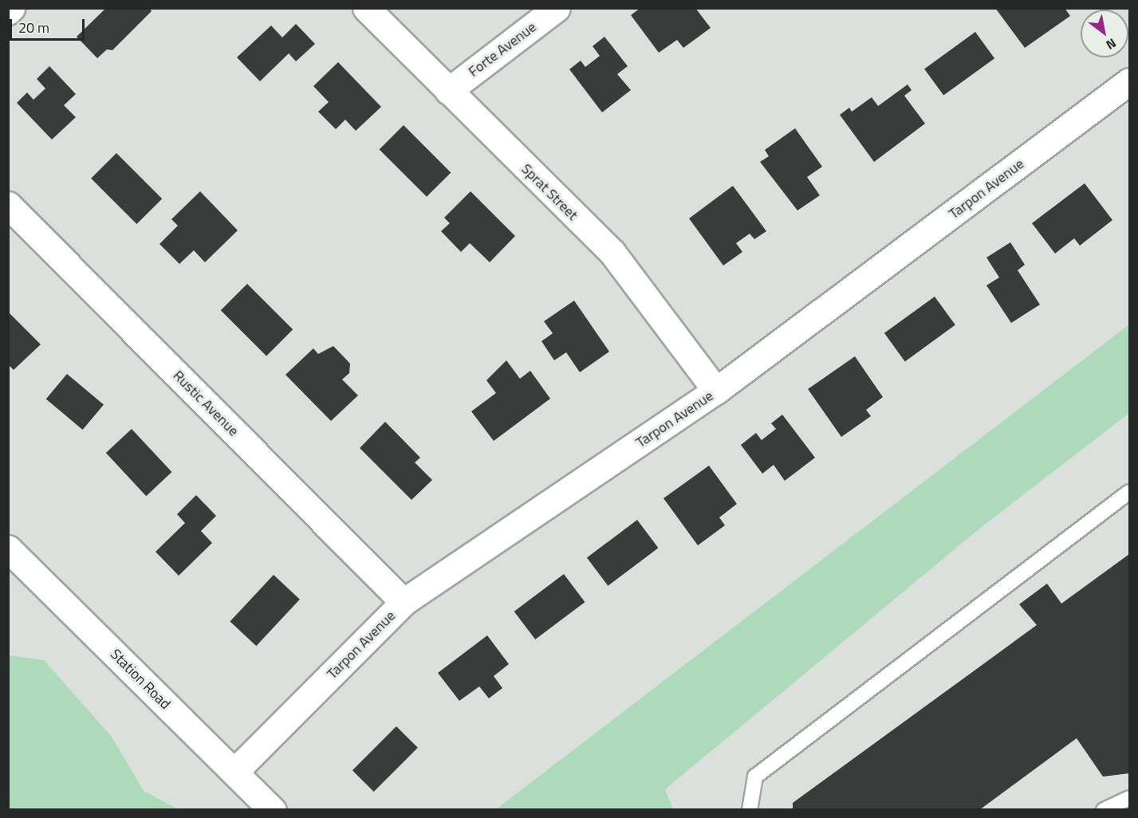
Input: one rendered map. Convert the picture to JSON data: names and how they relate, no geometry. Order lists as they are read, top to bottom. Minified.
{"streets":{"street":["Forte Avenue","Tarpon Avenue","Sprat Street","Rustic Avenue","Station Road"]},"crossings":[["Forte Avenue","Sprat Street"],["Tarpon Avenue","Sprat Street"],["Tarpon Avenue","Rustic Avenue"],["Tarpon Avenue","Station Road"]],"scale_bar":"20 m","north":"bottom right"}
